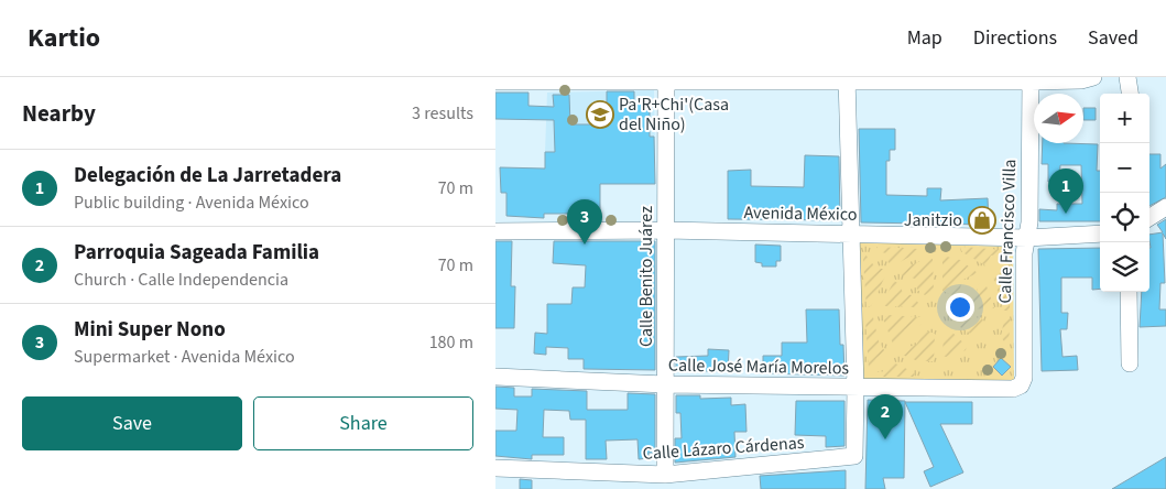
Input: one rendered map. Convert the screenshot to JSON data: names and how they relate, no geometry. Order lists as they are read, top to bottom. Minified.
{"streets":{"street":["Avenida México","Calle Francisco Villa","Calle Benito Juárez","Calle José María Morelos","Calle Lázaro Cárdenas"]},"crossings":[["Avenida México","Calle Francisco Villa"],["Avenida México","Calle Benito Juárez"],["Calle Francisco Villa","Calle José María Morelos"],["Calle Benito Juárez","Calle José María Morelos"],["Calle Benito Juárez","Calle Lázaro Cárdenas"],["Calle José María Morelos","Calle Lázaro Cárdenas"]],"places":{"school or university":["Pa'R+Chi'(Casa del Niño)"],"shop":["Janitzio"]},"north":"right","page":{"header":"Kartio","nav":["Map","Directions","Saved"],"heading":["Nearby","3 results"],"map_buttons":["+","−"],"list":[{"mark":"1","name":"Delegación de La Jarretadera","note":"Public building · Avenida México","value":"70 m"},{"mark":"2","name":"Parroquia Sageada Familia","note":"Church · Calle Independencia","value":"70 m"},{"mark":"3","name":"Mini Super Nono","note":"Supermarket · Avenida México","value":"180 m"}],"pins":["1","3","2"],"buttons":["Save","Share"]}}
